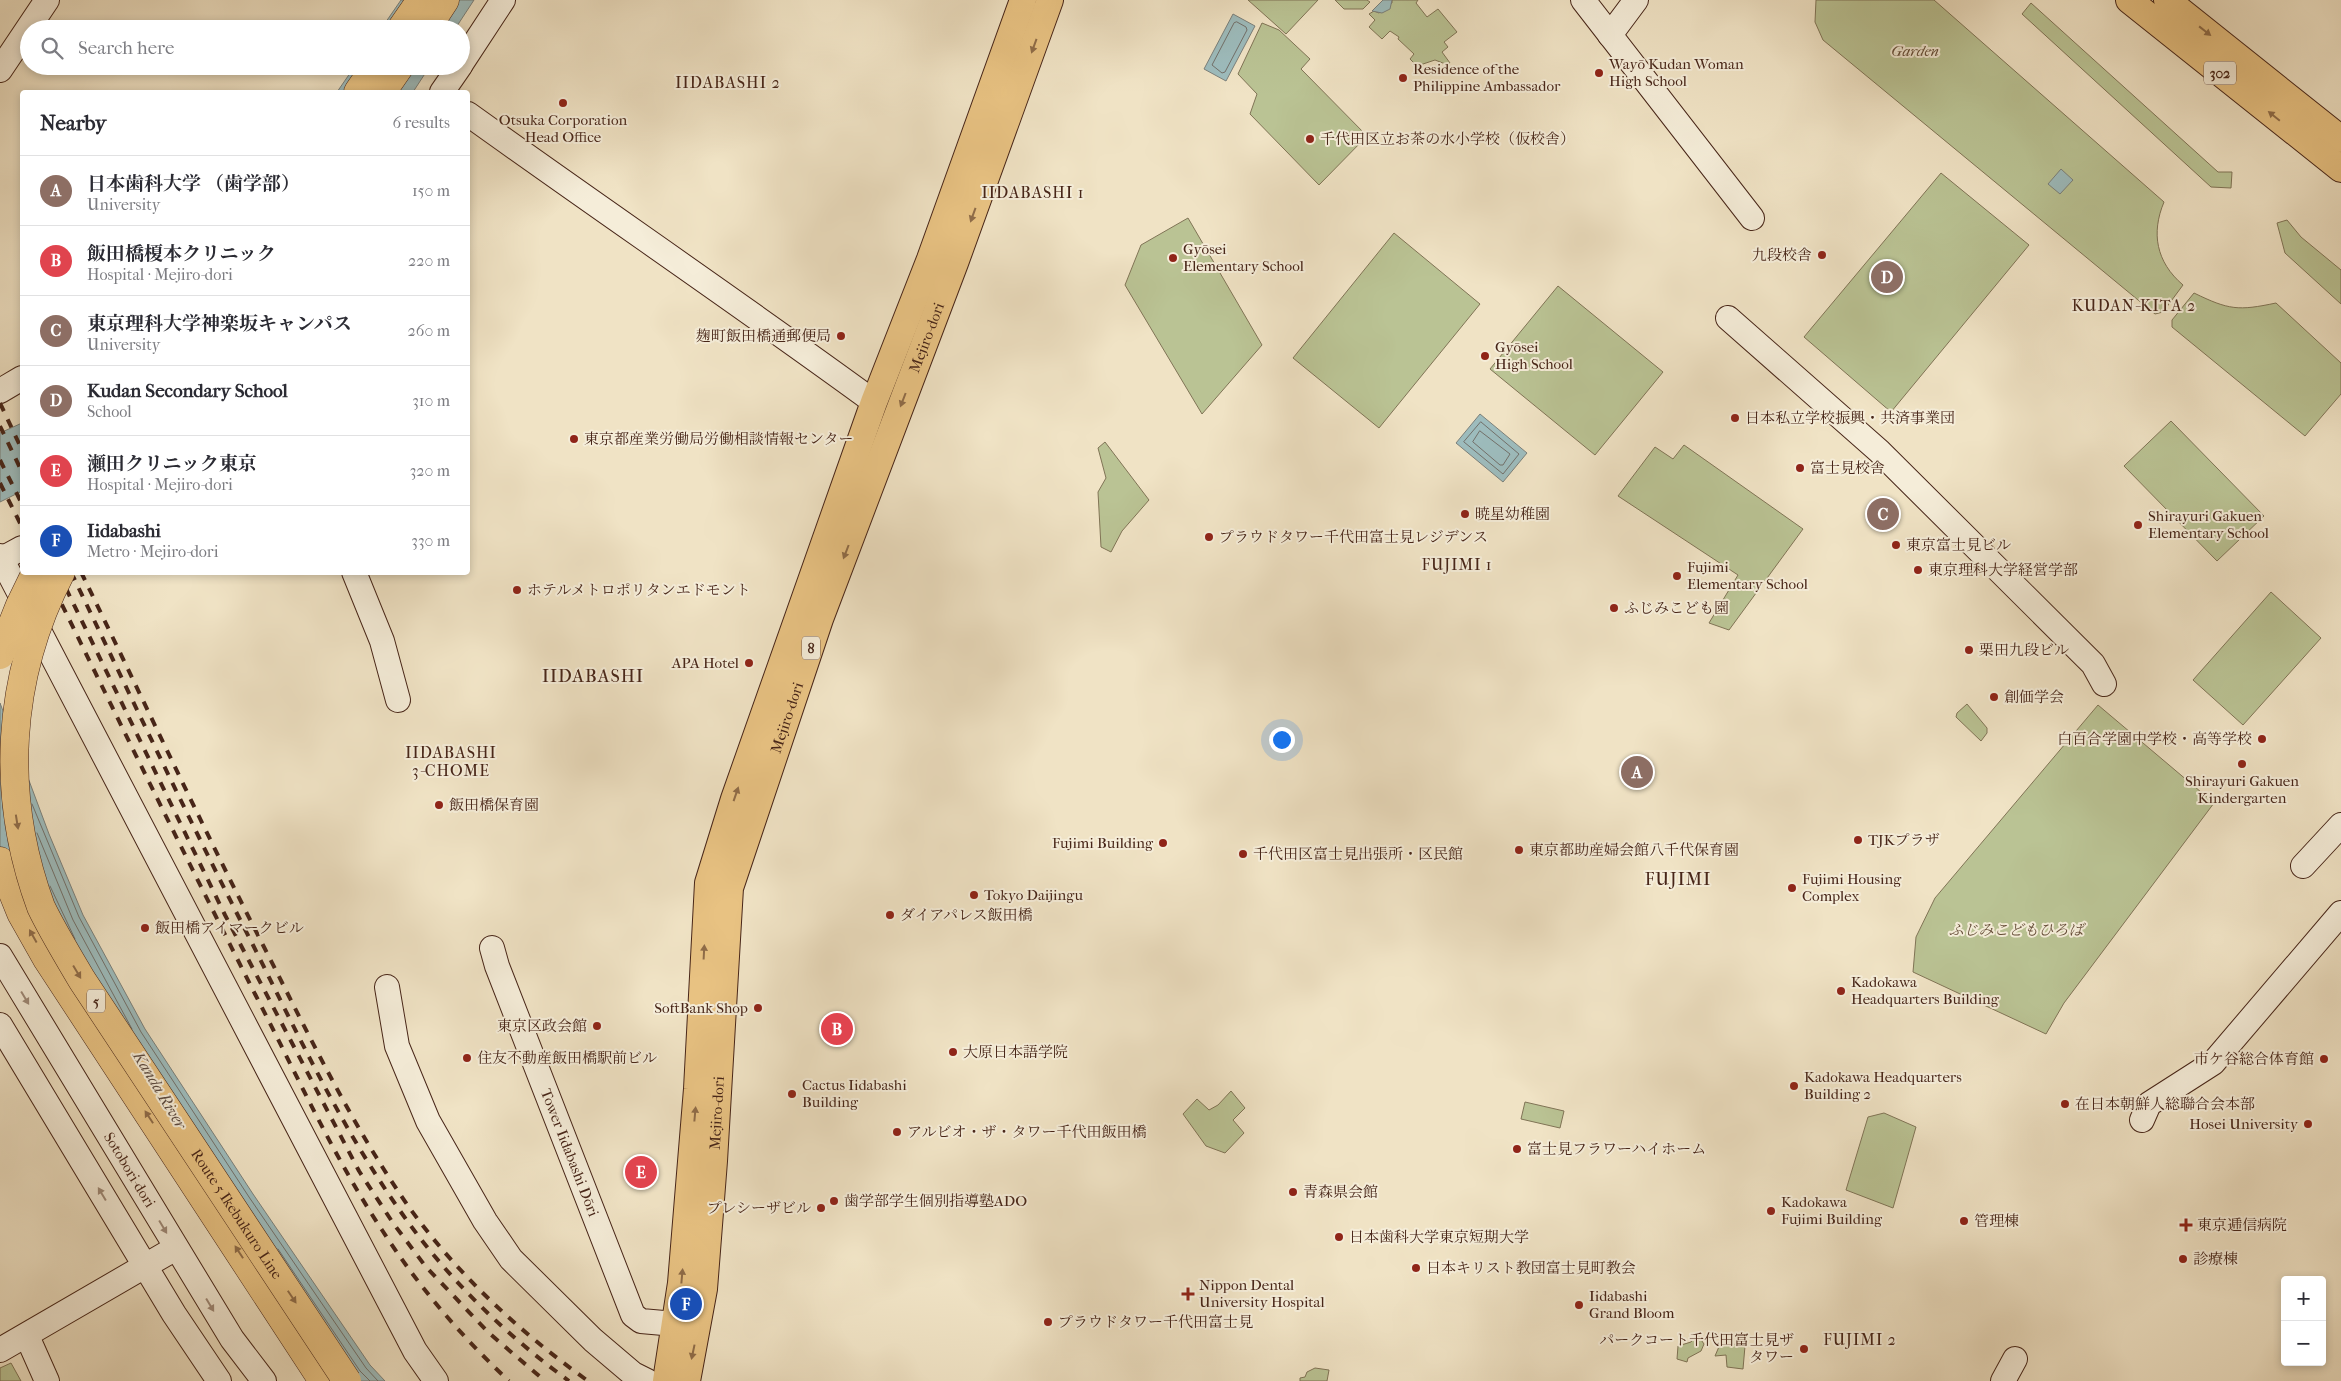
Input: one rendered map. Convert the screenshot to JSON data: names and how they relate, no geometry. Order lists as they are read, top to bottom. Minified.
{"streets":{"highway":["5","Route 5 Ikebukuro Line"],"main road":["302","Mejiro-dori","8"],"street":["Tower Iidabashi Dōri","Sotobori-dori"]},"crossings":[["Mejiro-dori","Tower Iidabashi Dōri"]],"districts":["IIDABASHI 2","IIDABASHI 1","KUDAN-KITA 2","FUJIMI 1","IIDABASHI","IIDABASHI 3-CHOME","FUJIMI","FUJIMI 2"],"water":["Kanda River"],"parks":["Garden","ふじみこどもひろば"],"places":{"other":["Wayō Kudan Woman High School","Residence of the Philippine Ambassador","Otsuka Corporation Head Office","千代田区立お茶の水小学校（仮校舎）","九段校舎","Gyōsei Elementary School","麹町飯田橋通郵便局","Gyōsei High School","日本私立学校振興・共済事業団","東京都産業労働局労働相談情報センター","富士見校舎","暁星幼稚園","Shirayuri Gakuen Elementary School","プラウドタワー千代田富士見レジデンス","東京富士見ビル","東京理科大学経営学部","Fujimi Elementary School","ホテルメトロポリタンエドモント","ふじみこども園","栗田九段ビル","APA Hotel","創価学会","白百合学園中学校・高等学校","Shirayuri Gakuen Kindergarten","飯田橋保育園","TJKプラザ","Fujimi Building","東京都助産婦会館八千代保育園","千代田区富士見出張所・区民館","Fujimi Housing Complex","Tokyo Daijingu","ダイアパレス飯田橋","飯田橋アイマークビル","Kadokawa Headquarters Building","SoftBank Shop","東京区政会館","大原日本語学院","住友不動産飯田橋駅前ビル","市ケ谷総合体育館","Kadokawa Headquarters Building 2","Cactus Iidabashi Building","在日本朝鮮人総聯合会本部","Hosei University","アルビオ・ザ・タワー千代田飯田橋","富士見フラワーハイホーム","青森県会館","歯学部学生個別指導塾ADO","プレシーザビル","Kadokawa Fujimi Building","管理棟","日本歯科大学東京短期大学","診療棟","日本キリスト教団富士見町教会","Iidabashi Grand Bloom","プラウドタワー千代田富士見","パークコート千代田富士見ザ タワー"],"health":["東京逓信病院","Nippon Dental University Hospital"]},"page":{"search":"Search here","heading":["Nearby","6 results"],"list":[{"mark":"A","name":"日本歯科大学 （歯学部）","note":"University","value":"150 m"},{"mark":"B","name":"飯田橋榎本クリニック","note":"Hospital · Mejiro-dori","value":"220 m"},{"mark":"C","name":"東京理科大学神楽坂キャンパス","note":"University","value":"260 m"},{"mark":"D","name":"Kudan Secondary School","note":"School","value":"310 m"},{"mark":"E","name":"瀬田クリニック東京","note":"Hospital · Mejiro-dori","value":"320 m"},{"mark":"F","name":"Iidabashi","note":"Metro · Mejiro-dori","value":"330 m"}],"pins":["D","C","A","B","E","F"],"map_buttons":["+","−"]}}
